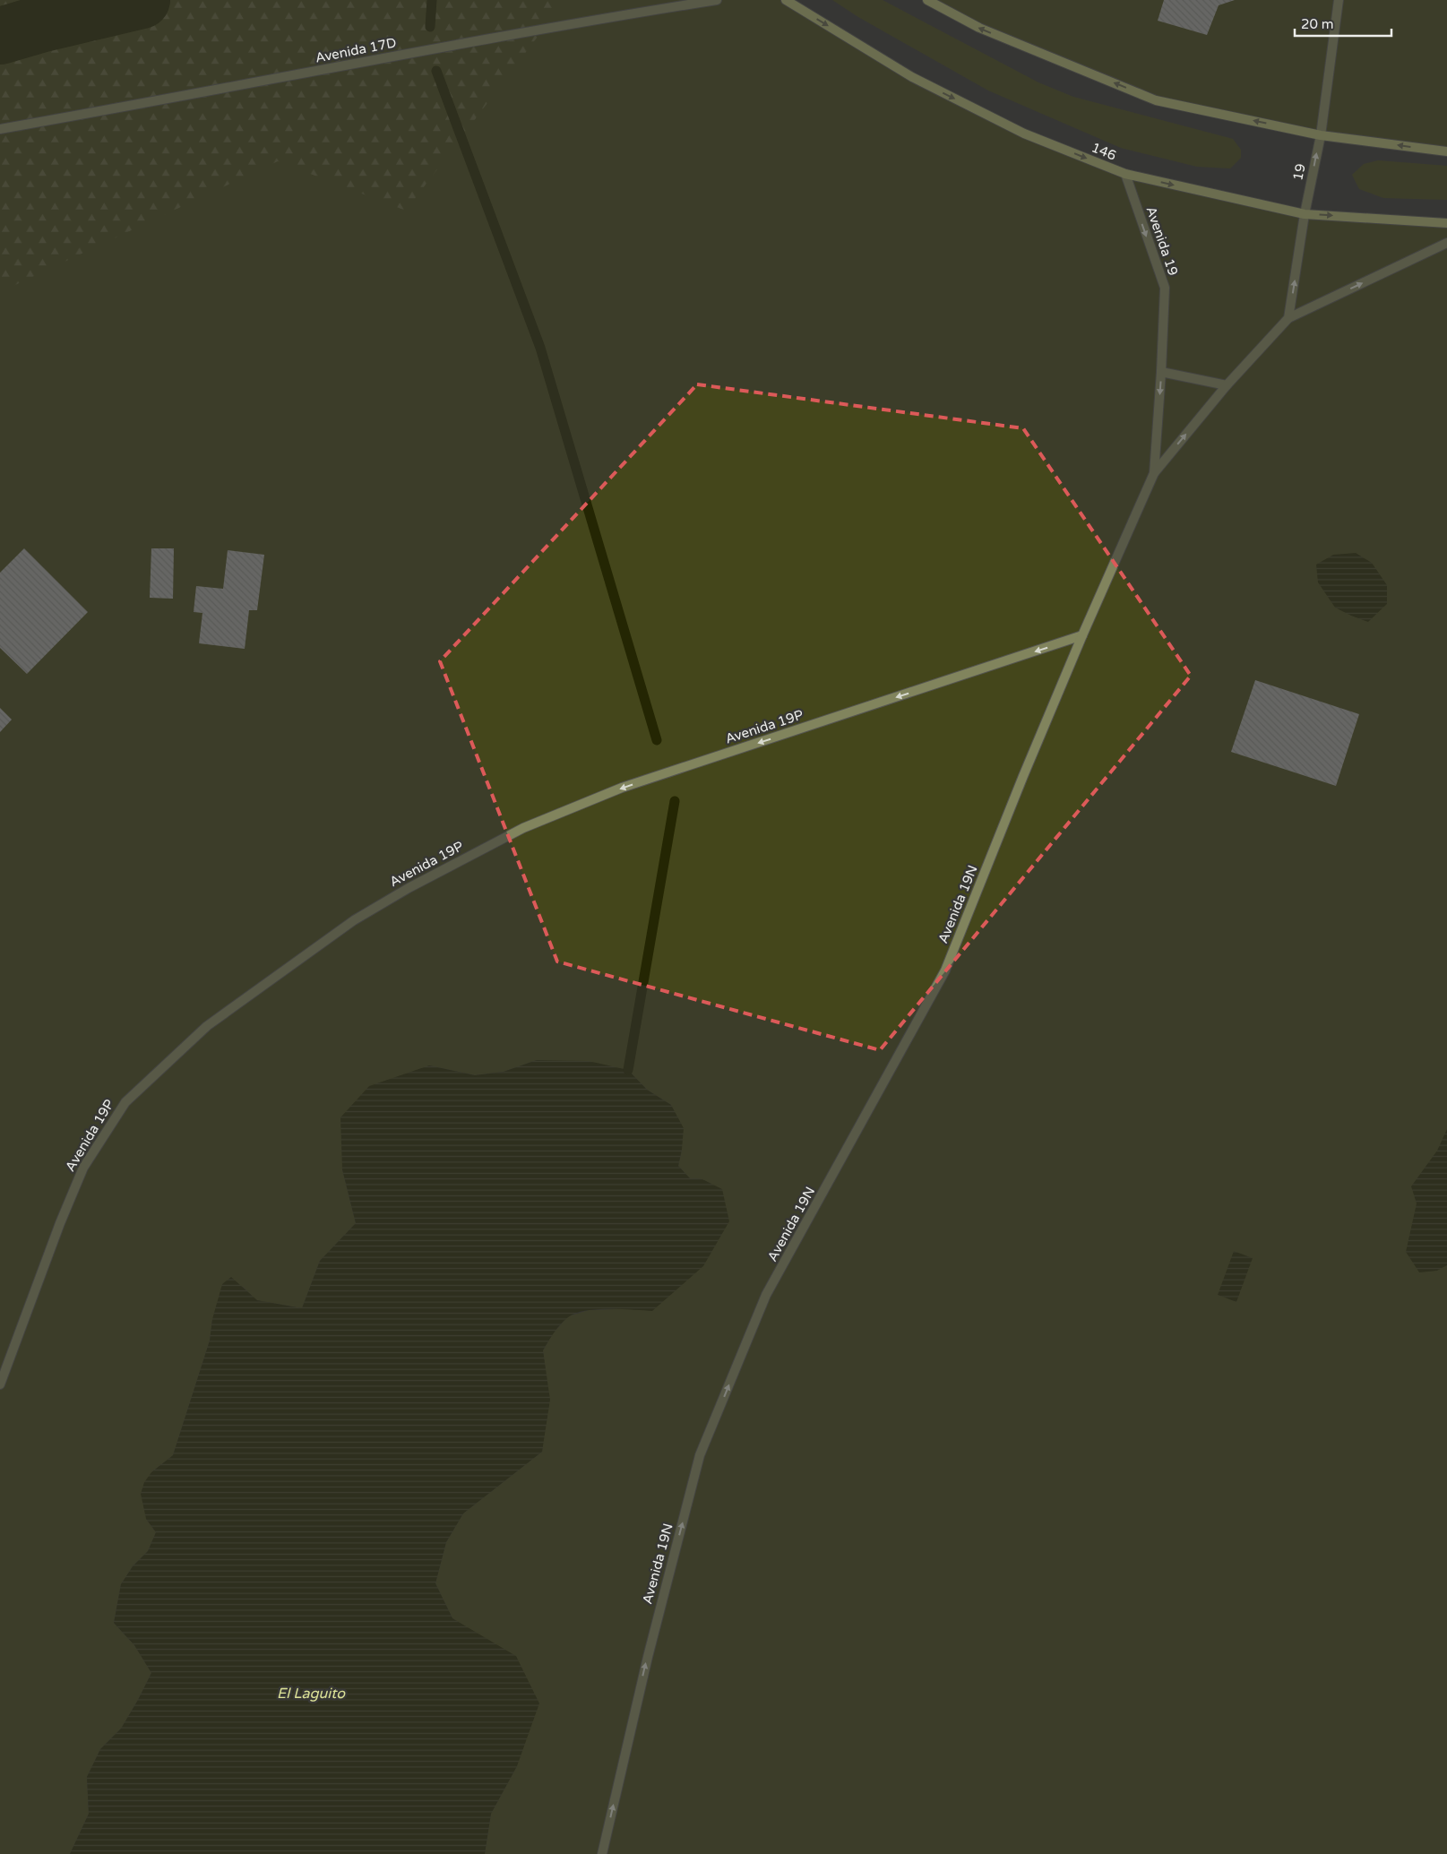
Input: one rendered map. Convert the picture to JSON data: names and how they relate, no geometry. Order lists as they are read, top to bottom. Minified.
{"streets":{"main road":["146"],"street":["Avenida 17D","19","Avenida 19","Avenida 19P","Avenida 19N"]},"crossings":[["146","19"],["146","Avenida 19"],["Avenida 19","Avenida 19P"],["Avenida 19","Avenida 19N"],["Avenida 19P","Avenida 19N"]],"one_way":["19","Avenida 19P","Avenida 19N"],"water":["El Laguito"],"scale_bar":"20 m"}
